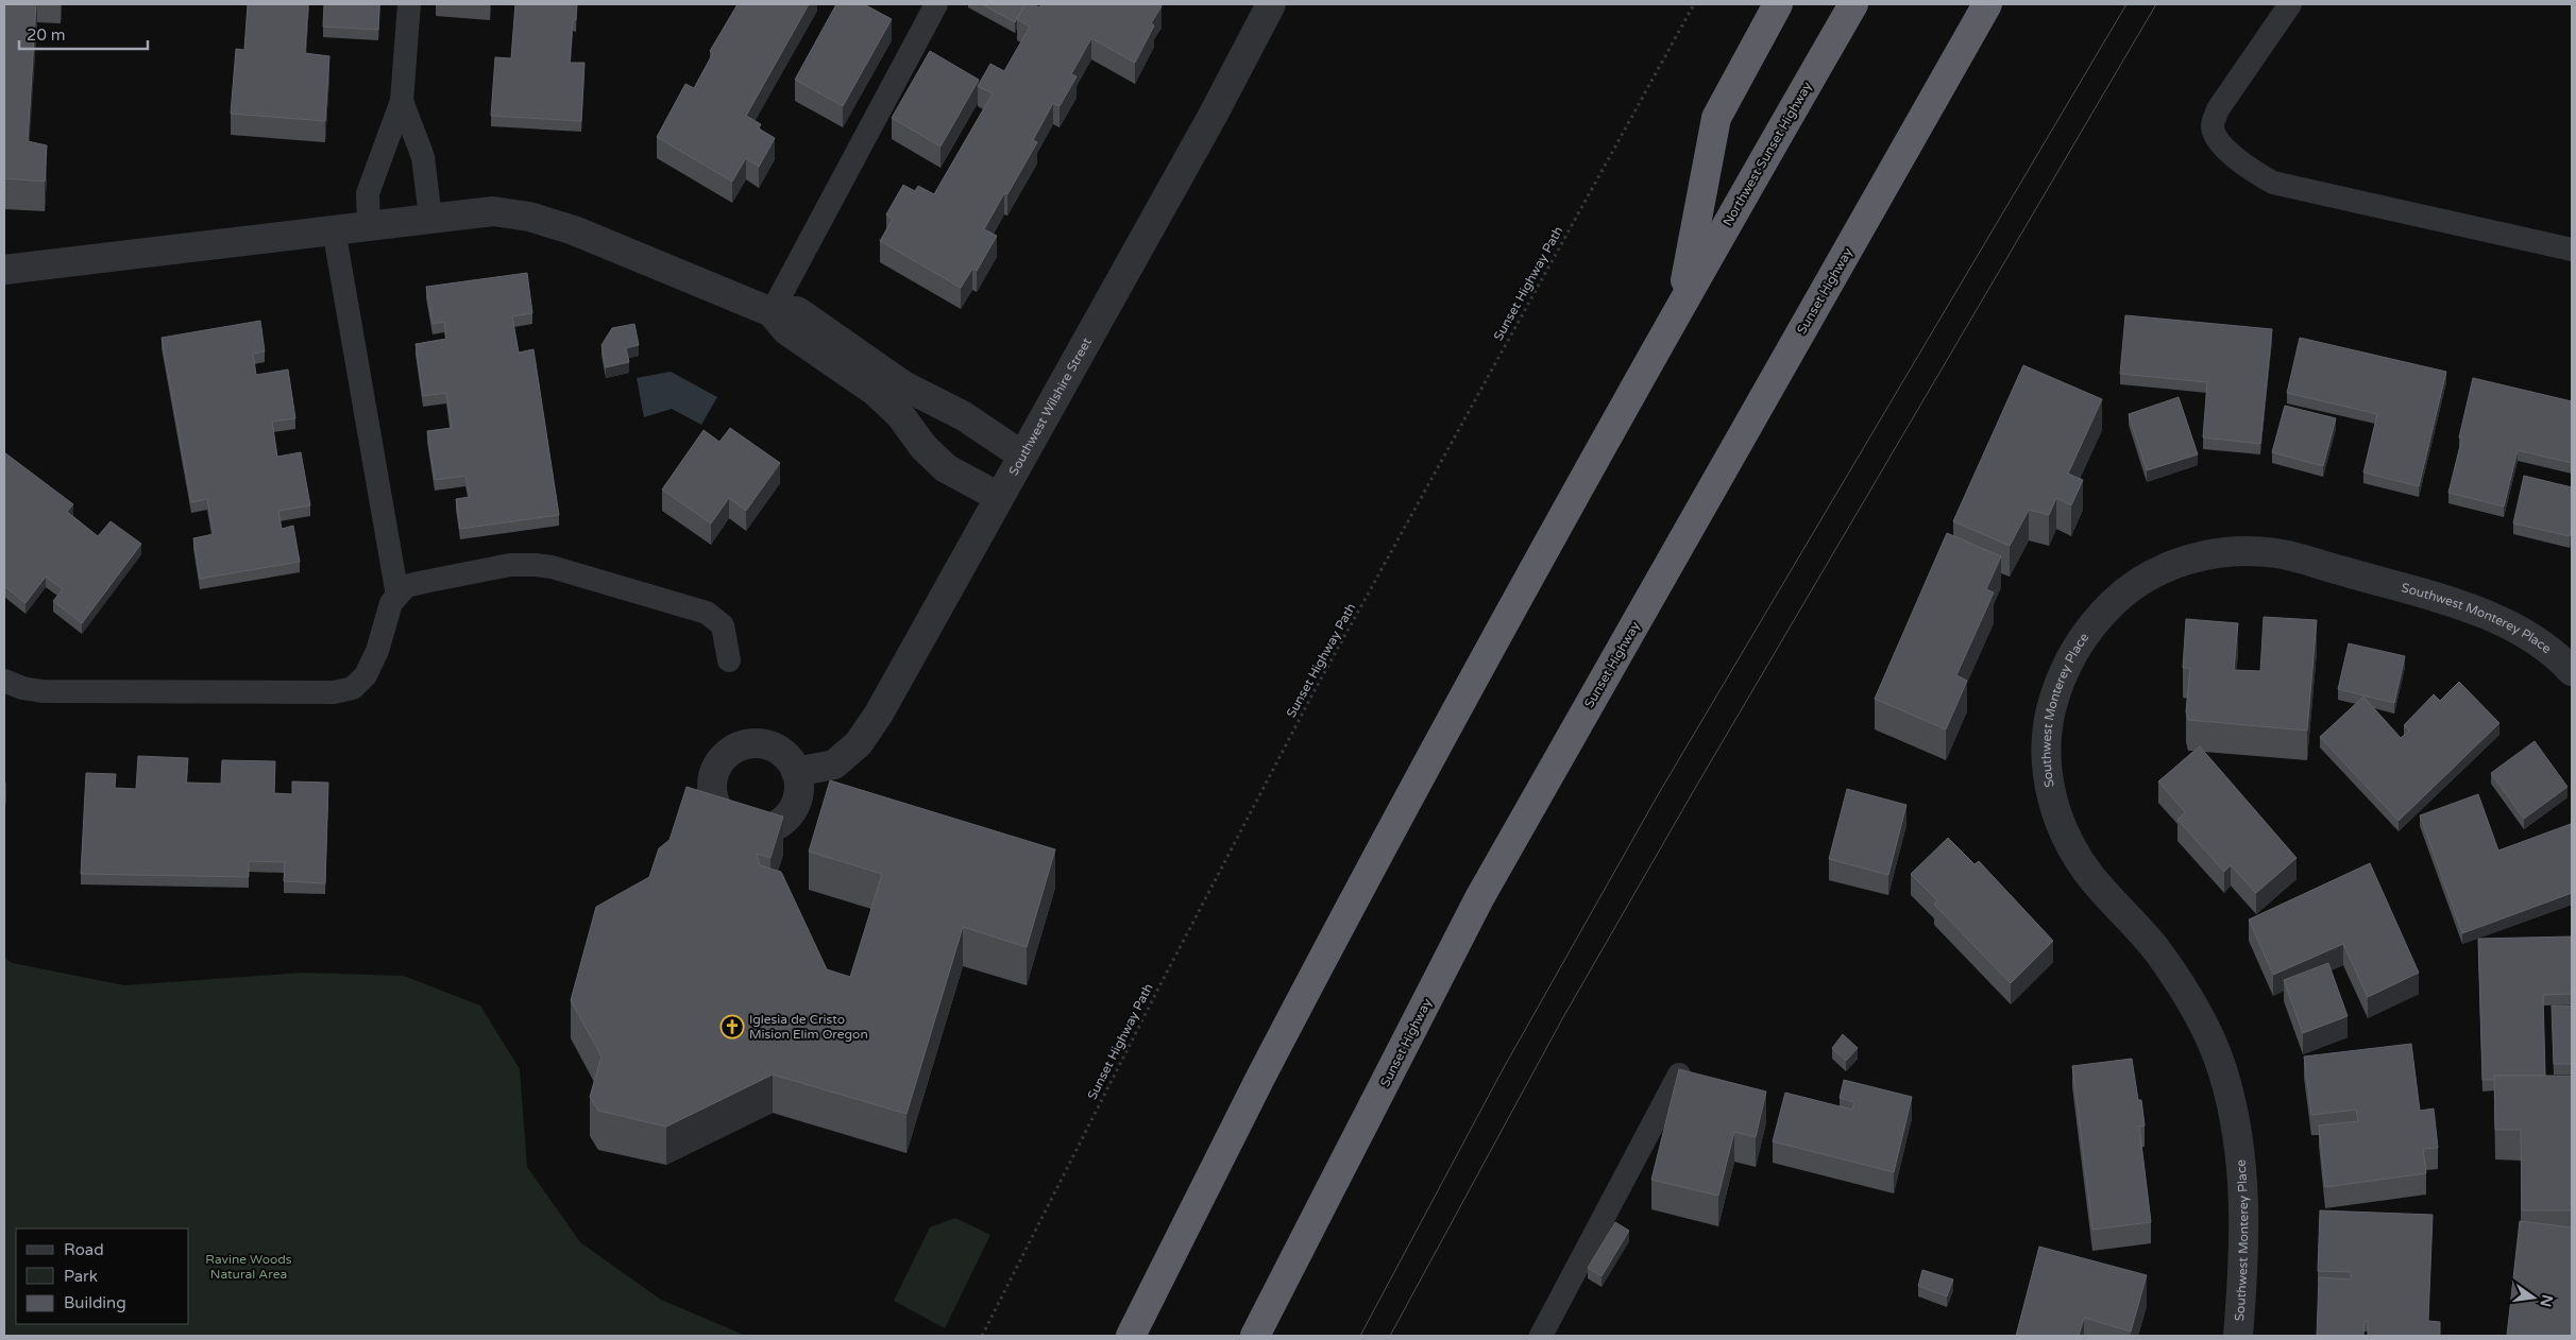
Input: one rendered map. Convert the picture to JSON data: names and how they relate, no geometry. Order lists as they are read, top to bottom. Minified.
{"streets":{"highway":["Northwest Sunset Highway","Sunset Highway"],"street":["Southwest Wilshire Street","Southwest Monterey Place"],"path":["Sunset Highway Path"]},"parks":["Ravine Woods Natural Area"],"places":{"church":["Iglesia de Cristo Mision Elim Oregon"]},"legend":["Road","Park","Building"],"scale_bar":"20 m","north":"right"}
